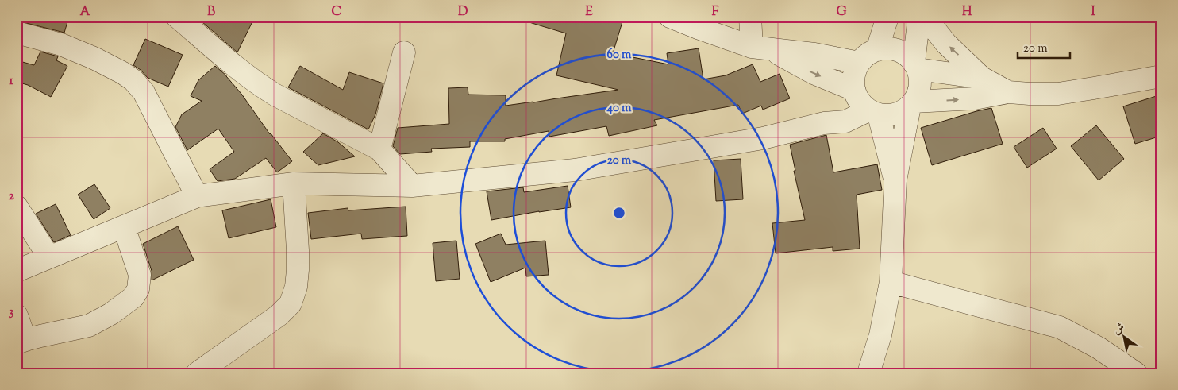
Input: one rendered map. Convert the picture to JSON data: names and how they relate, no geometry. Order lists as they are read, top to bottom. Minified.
{"scale_bar":"20 m","north":"top left","grid":{"columns":["A","B","C","D","E","F","G","H","I"],"rows":["1","2","3"]},"rings":["60 m","40 m","20 m"]}
